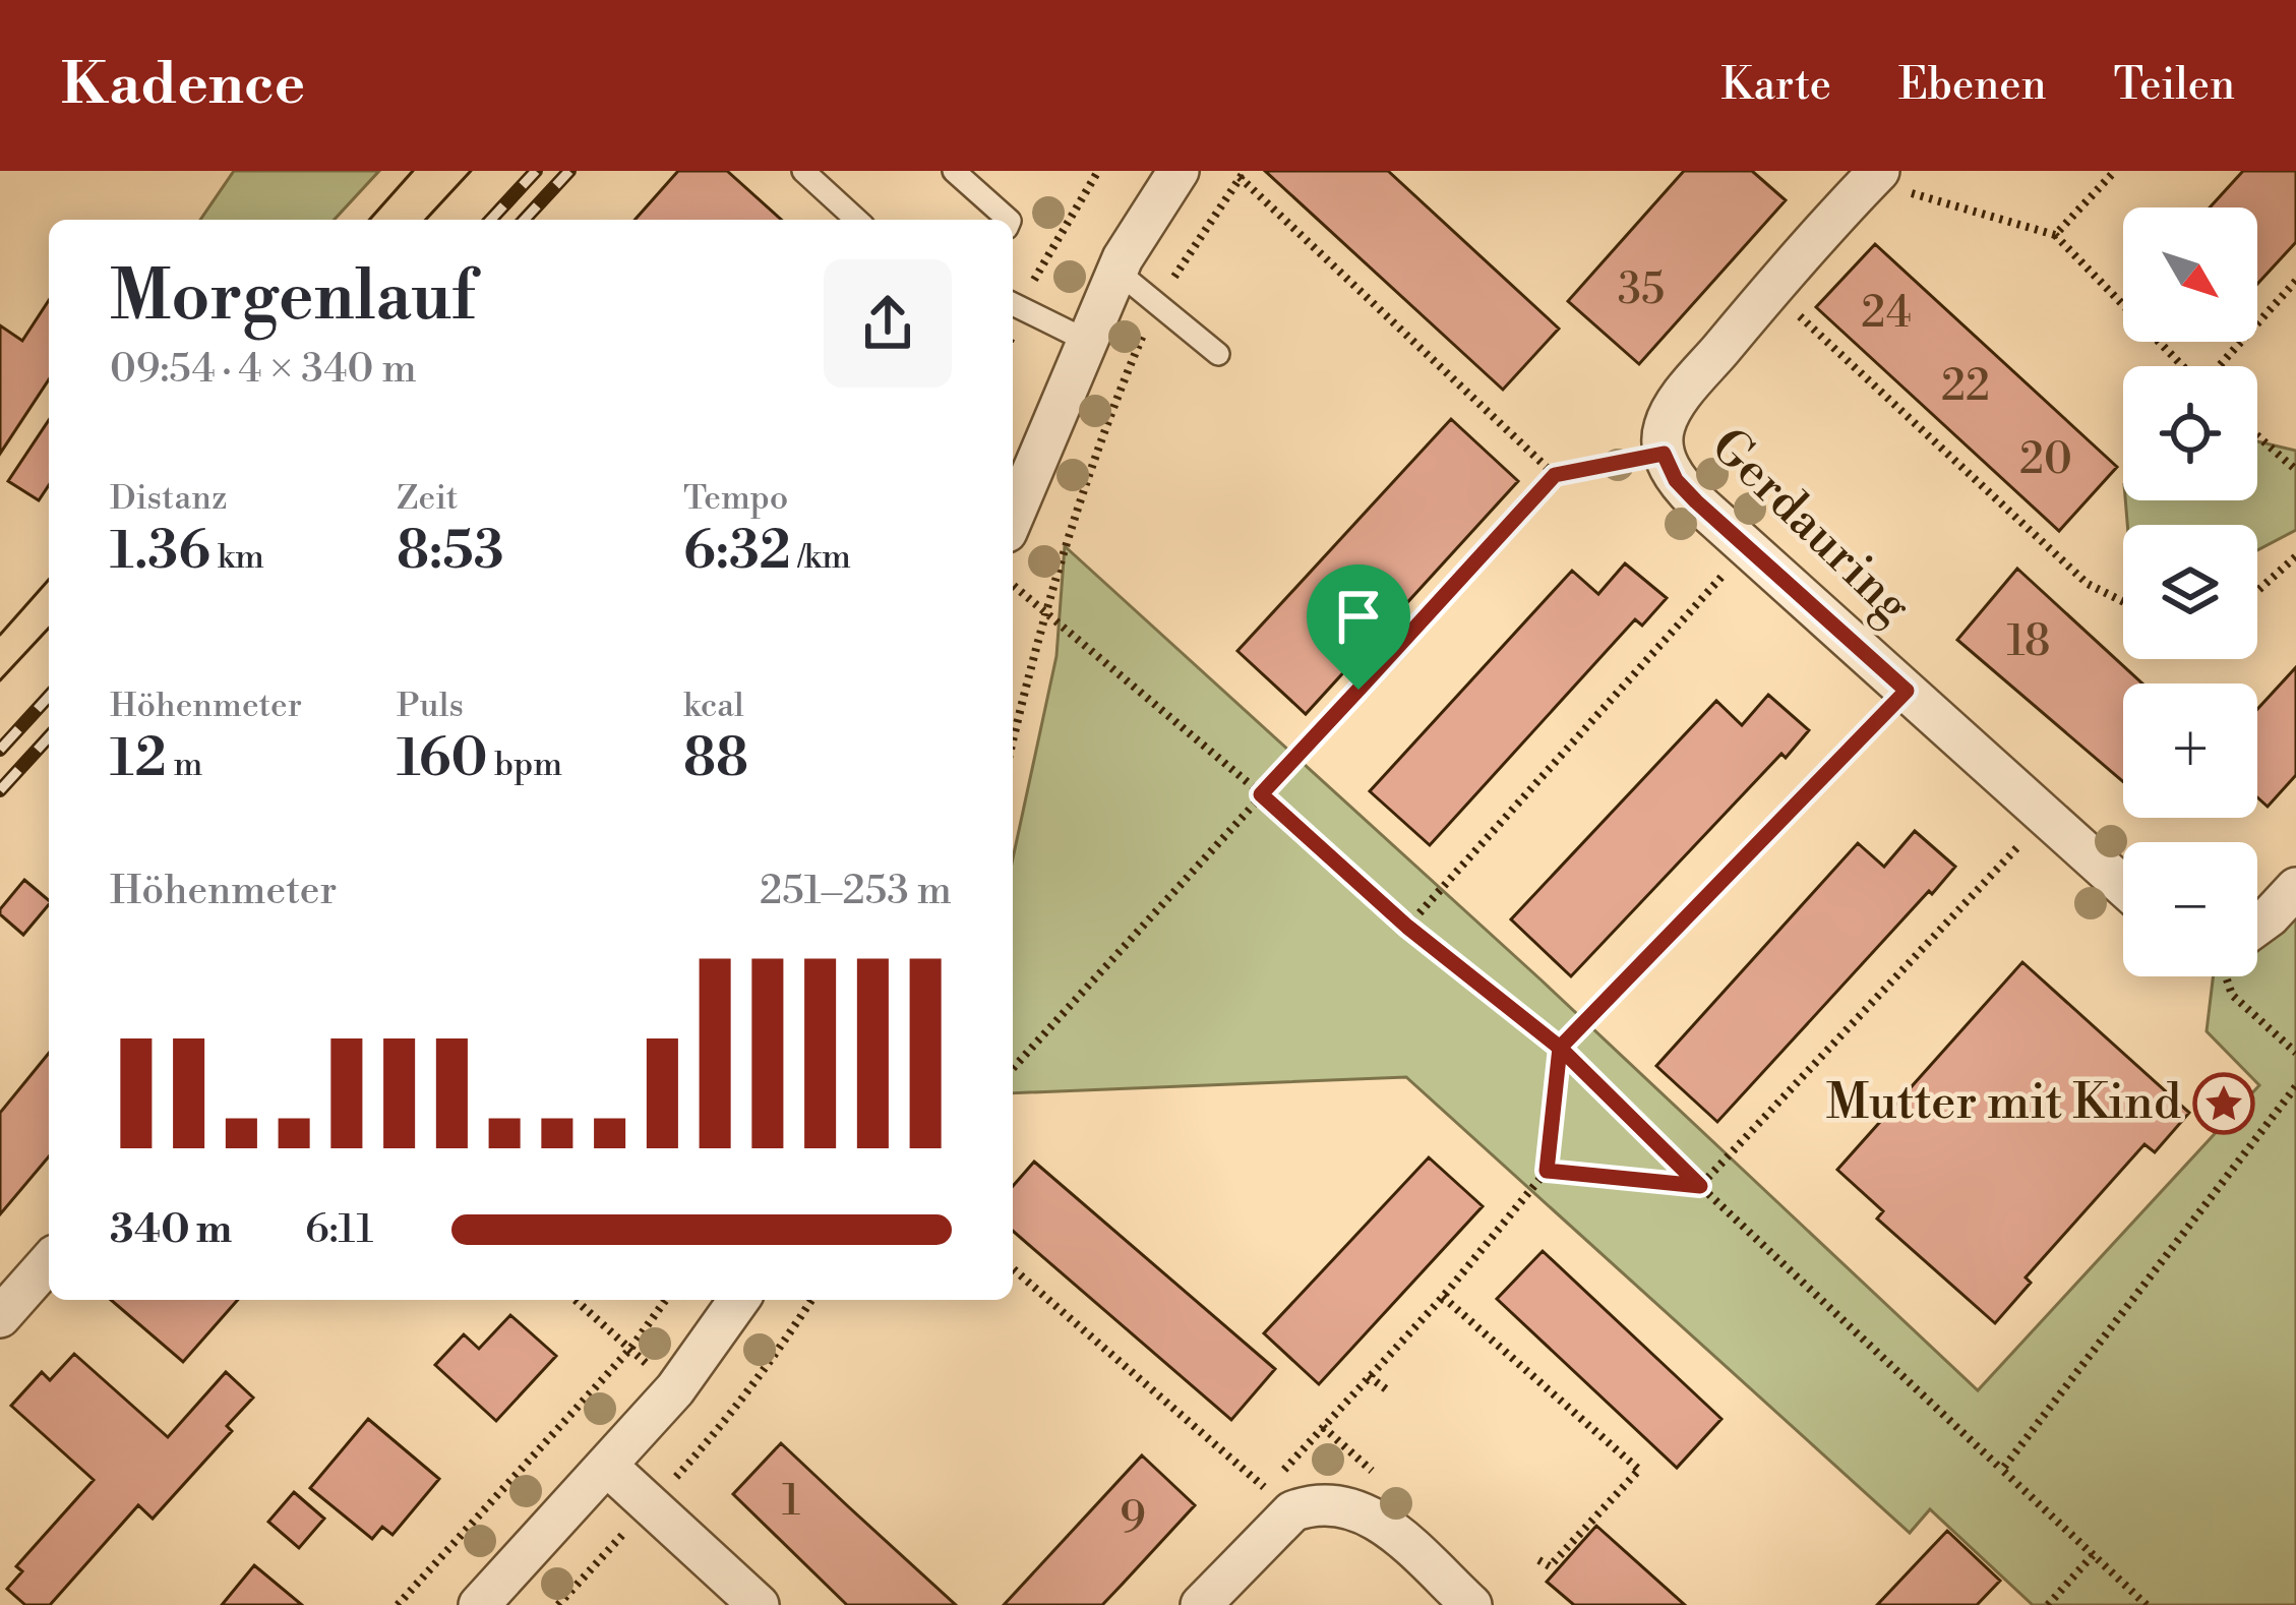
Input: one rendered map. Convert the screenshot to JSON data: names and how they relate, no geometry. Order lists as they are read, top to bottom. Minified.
{"streets":{"street":["Gerdauring"]},"places":{"place":["Mutter mit Kind"]},"house_numbers":["35","24","22","20","18","1","9"],"north":"bottom right","page":{"header":"Kadence","nav":["Karte","Ebenen","Teilen"],"map_buttons":["+","−"],"heading":["Morgenlauf","09:54 · 4 × 340 m"],"stats":[["Distanz","1.36 km"],["Zeit","8:53"],["Tempo","6:32 /km"],["Höhenmeter","12 m"],["Puls","160 bpm"],["kcal","88"]],"chart":["Höhenmeter","251–253 m"],"list":[{"name":"340 m","note":"6:11"}]}}
